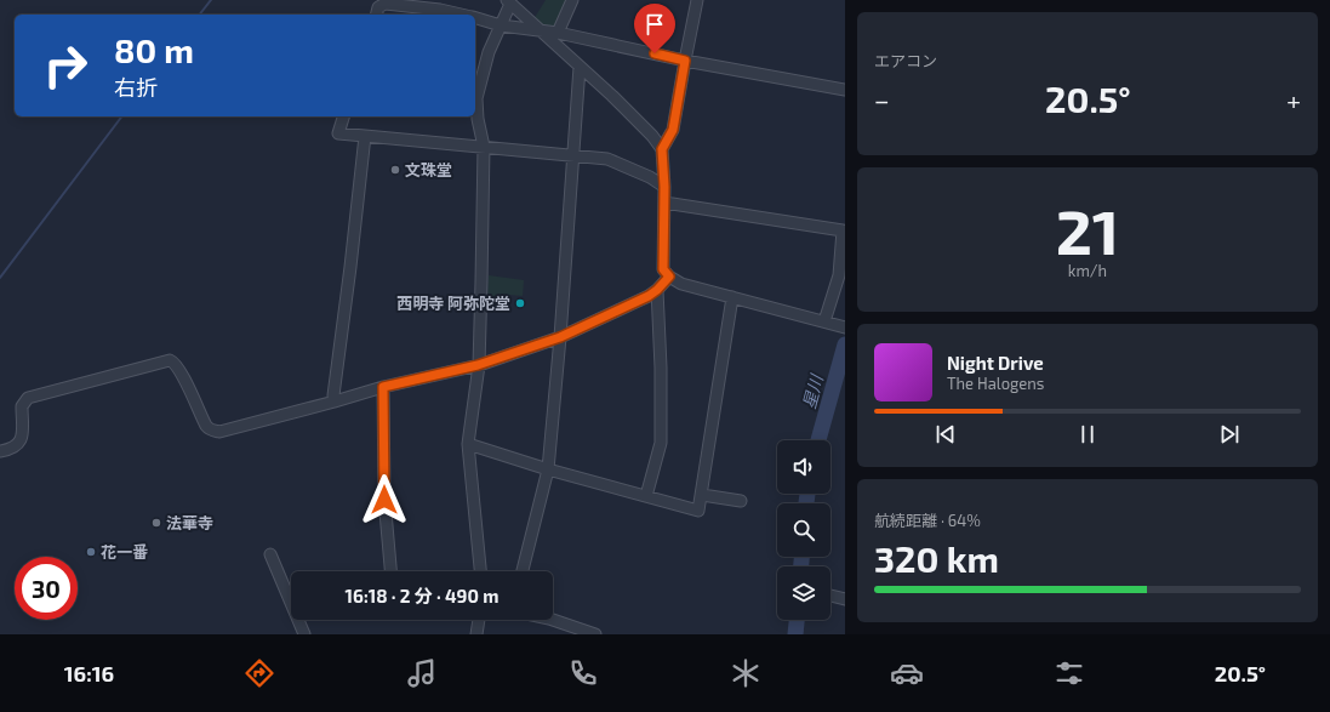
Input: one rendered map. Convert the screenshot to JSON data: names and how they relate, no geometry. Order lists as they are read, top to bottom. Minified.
{"water":["星川"],"places":["文珠堂","西明寺 阿弥陀堂","法華寺","花一番"],"page":{"tile":["エアコン",["21","km/h"],["航続距離 · 64%","320 km"]],"turn":["80 m","右折"],"heat":["−","20.5°","+"],"song":["Night Drive","The Halogens"],"limit":"30","trip":"16:18 · 2 分 · 490 m","tabs":["16:16","20.5°"]}}
